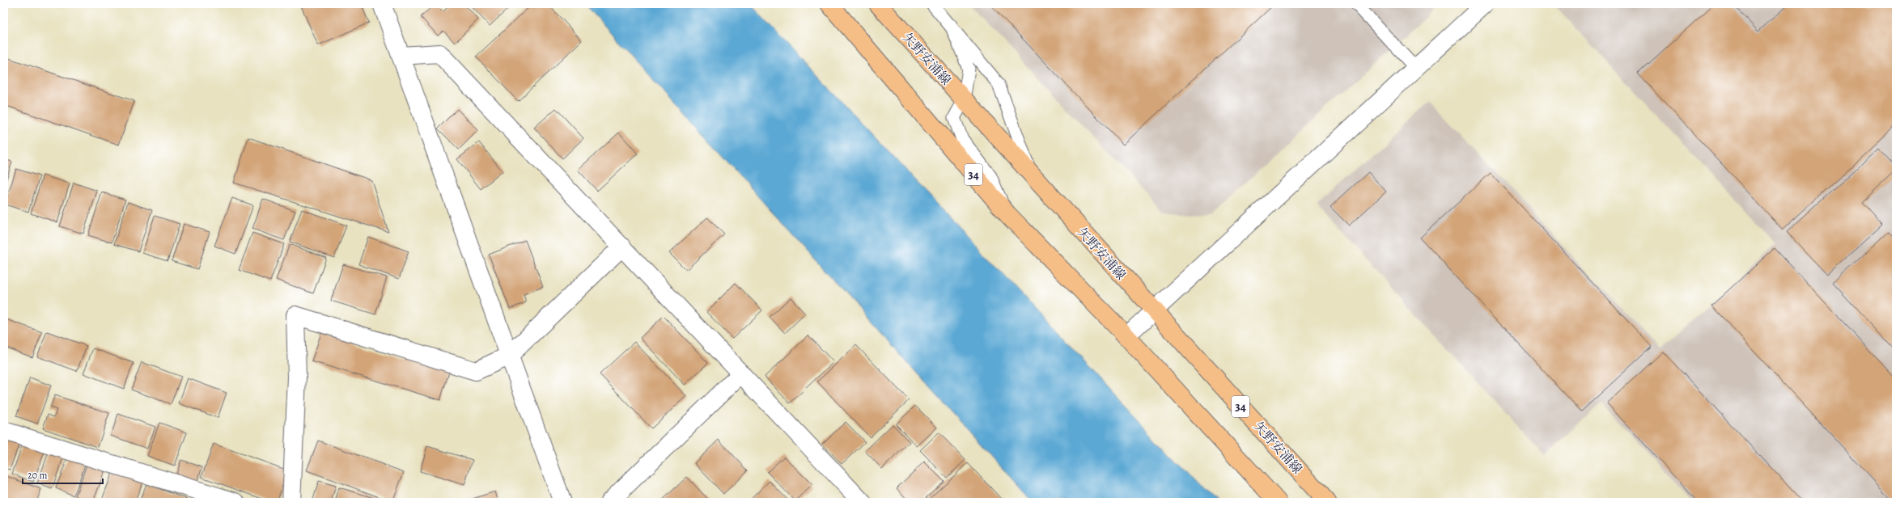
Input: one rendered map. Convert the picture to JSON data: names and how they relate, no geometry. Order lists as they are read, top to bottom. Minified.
{"streets":{"main road":["矢野安浦線","34"]},"scale_bar":"20 m"}
